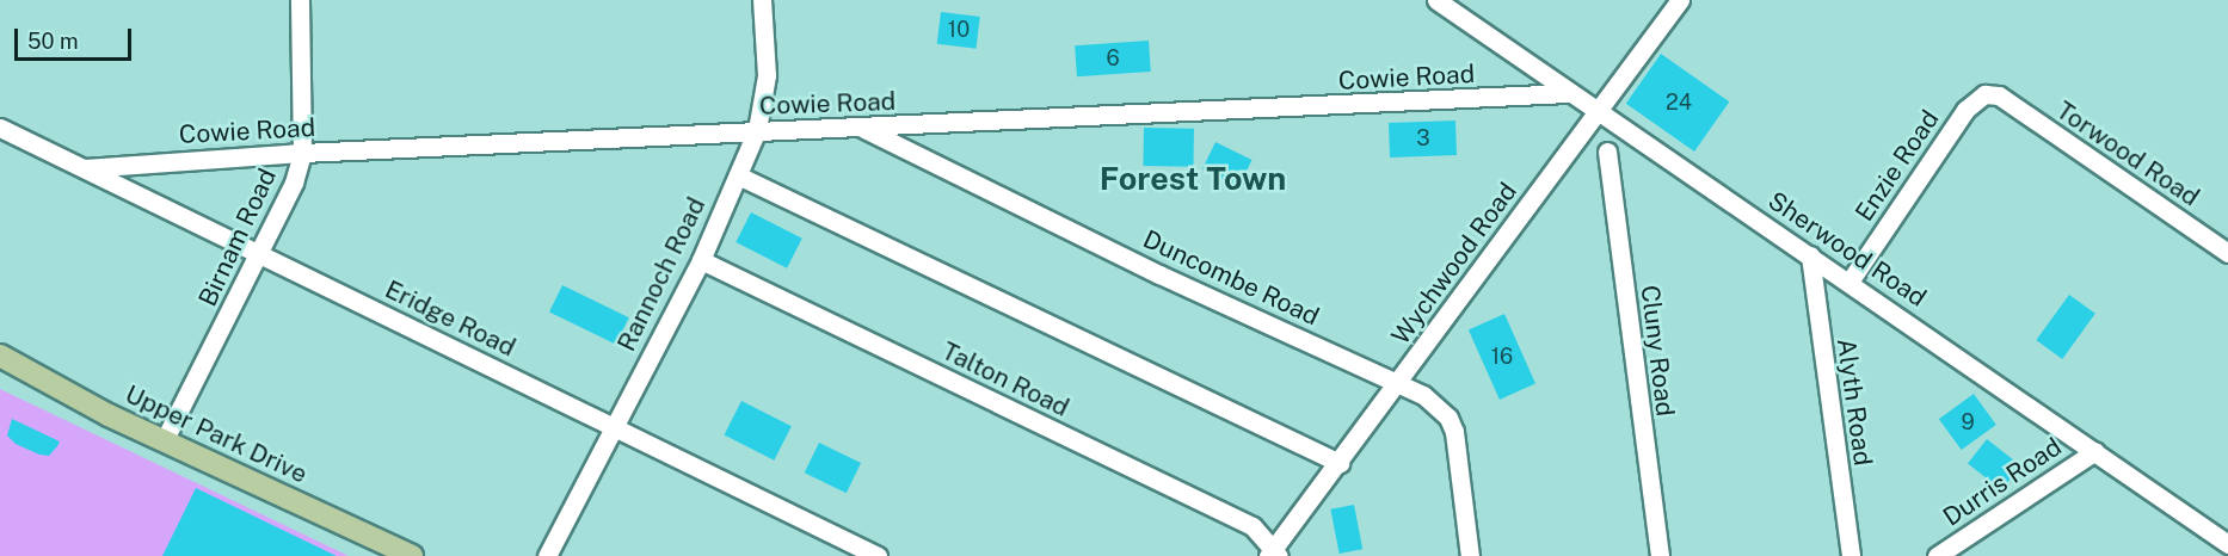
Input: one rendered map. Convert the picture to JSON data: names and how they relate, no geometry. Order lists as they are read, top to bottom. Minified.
{"streets":{"main road":["Upper Park Drive"],"street":["Cowie Road","Torwood Road","Enzie Road","Birnam Road","Sherwood Road","Wychwood Road","Rannoch Road","Duncombe Road","Eridge Road","Cluny Road","Talton Road","Alyth Road","Durris Road"]},"crossings":[["Cowie Road","Birnam Road"],["Cowie Road","Sherwood Road"],["Cowie Road","Rannoch Road"],["Cowie Road","Duncombe Road"],["Cowie Road","Eridge Road"],["Torwood Road","Enzie Road"],["Enzie Road","Sherwood Road"],["Birnam Road","Eridge Road"],["Birnam Road","Upper Park Drive"],["Sherwood Road","Wychwood Road"],["Sherwood Road","Alyth Road"],["Sherwood Road","Durris Road"],["Wychwood Road","Duncombe Road"],["Wychwood Road","Talton Road"],["Rannoch Road","Eridge Road"],["Rannoch Road","Talton Road"]],"districts":["Forest Town"],"house_numbers":["10","6","24","3","16","9"],"scale_bar":"50 m"}
